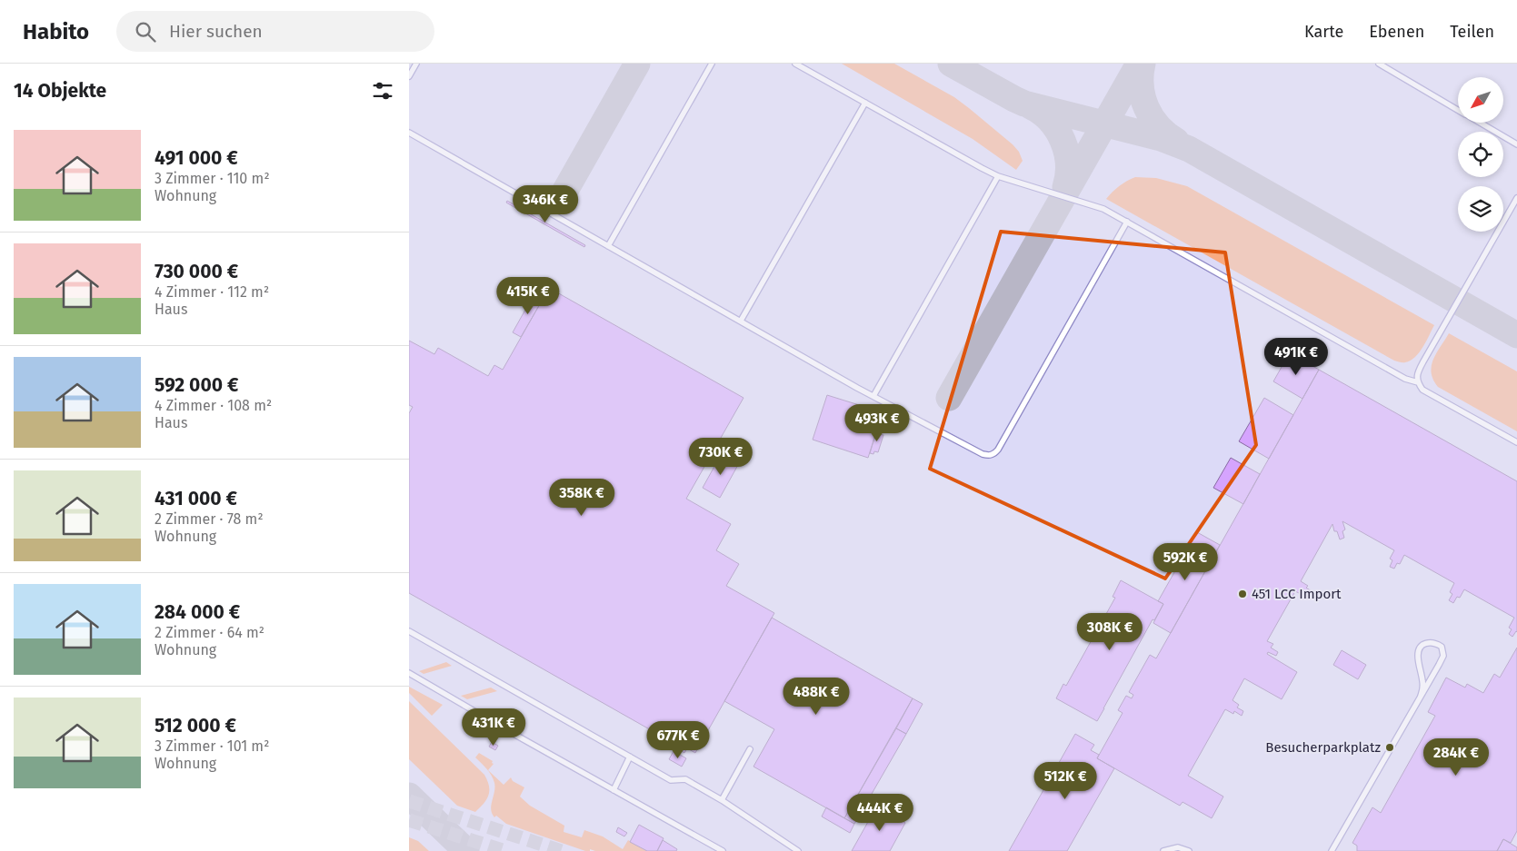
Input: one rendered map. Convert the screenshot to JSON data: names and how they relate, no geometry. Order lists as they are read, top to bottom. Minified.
{"places":["451 LCC Import","Besucherparkplatz"],"north":"bottom left","page":{"header":"Habito","search":"Hier suchen","nav":["Karte","Ebenen","Teilen"],"heading":"14 Objekte","list":[{"name":"491 000 €","note":"3 Zimmer · 110 m² · Wohnung"},{"name":"730 000 €","note":"4 Zimmer · 112 m² · Haus"},{"name":"592 000 €","note":"4 Zimmer · 108 m² · Haus"},{"name":"431 000 €","note":"2 Zimmer · 78 m² · Wohnung"},{"name":"284 000 €","note":"2 Zimmer · 64 m² · Wohnung"},{"name":"512 000 €","note":"3 Zimmer · 101 m² · Wohnung"}],"price":["346K €","415K €","491K €","493K €","730K €","358K €","592K €","308K €","488K €","431K €","677K €","284K €","512K €","444K €"]}}
